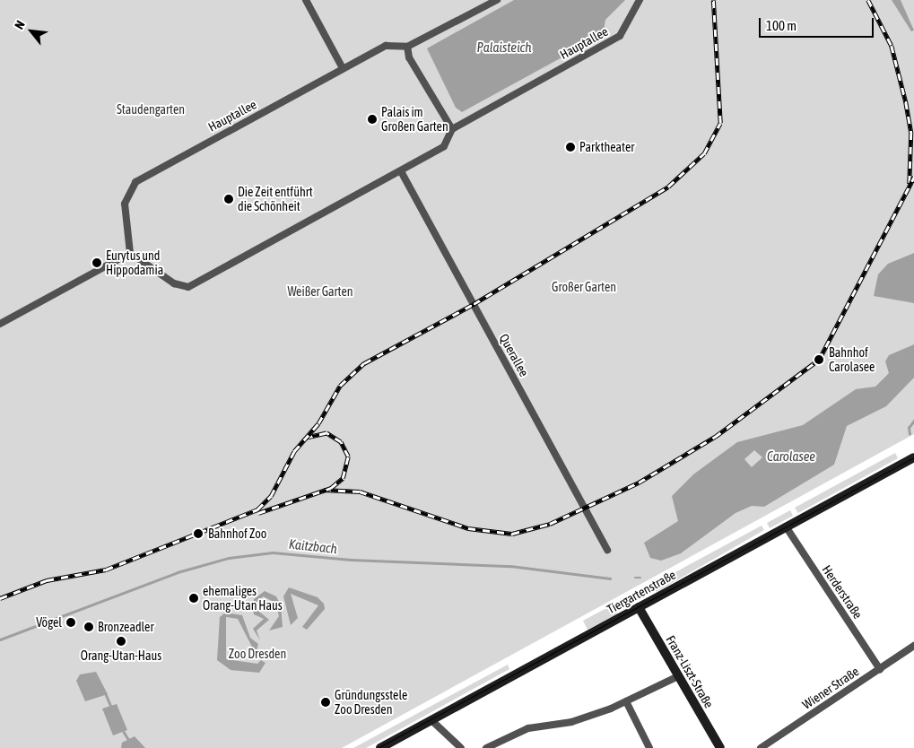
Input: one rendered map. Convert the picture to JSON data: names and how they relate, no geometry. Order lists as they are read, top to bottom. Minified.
{"streets":{"main road":["Tiergartenstraße","Franz-Liszt-Straße"],"street":["Hauptallee","Querallee","Herderstraße","Wiener Straße"]},"crossings":[["Tiergartenstraße","Herderstraße"],["Tiergartenstraße","Franz-Liszt-Straße"],["Herderstraße","Wiener Straße"]],"water":["Palaisteich","Carolasee","Kaitzbach"],"parks":["Staudengarten","Großer Garten","Weißer Garten","Zoo Dresden"],"places":["Palais im Großen Garten","Parktheater","Die Zeit entführt die Schönheit","Eurytus und Hippodamia","Bahnhof Carolasee","Bahnhof Zoo","ehemaliges Orang-Utan Haus","Vögel","Bronzeadler","Orang-Utan-Haus","Gründungsstele Zoo Dresden"],"scale_bar":"100 m","north":"top left"}
